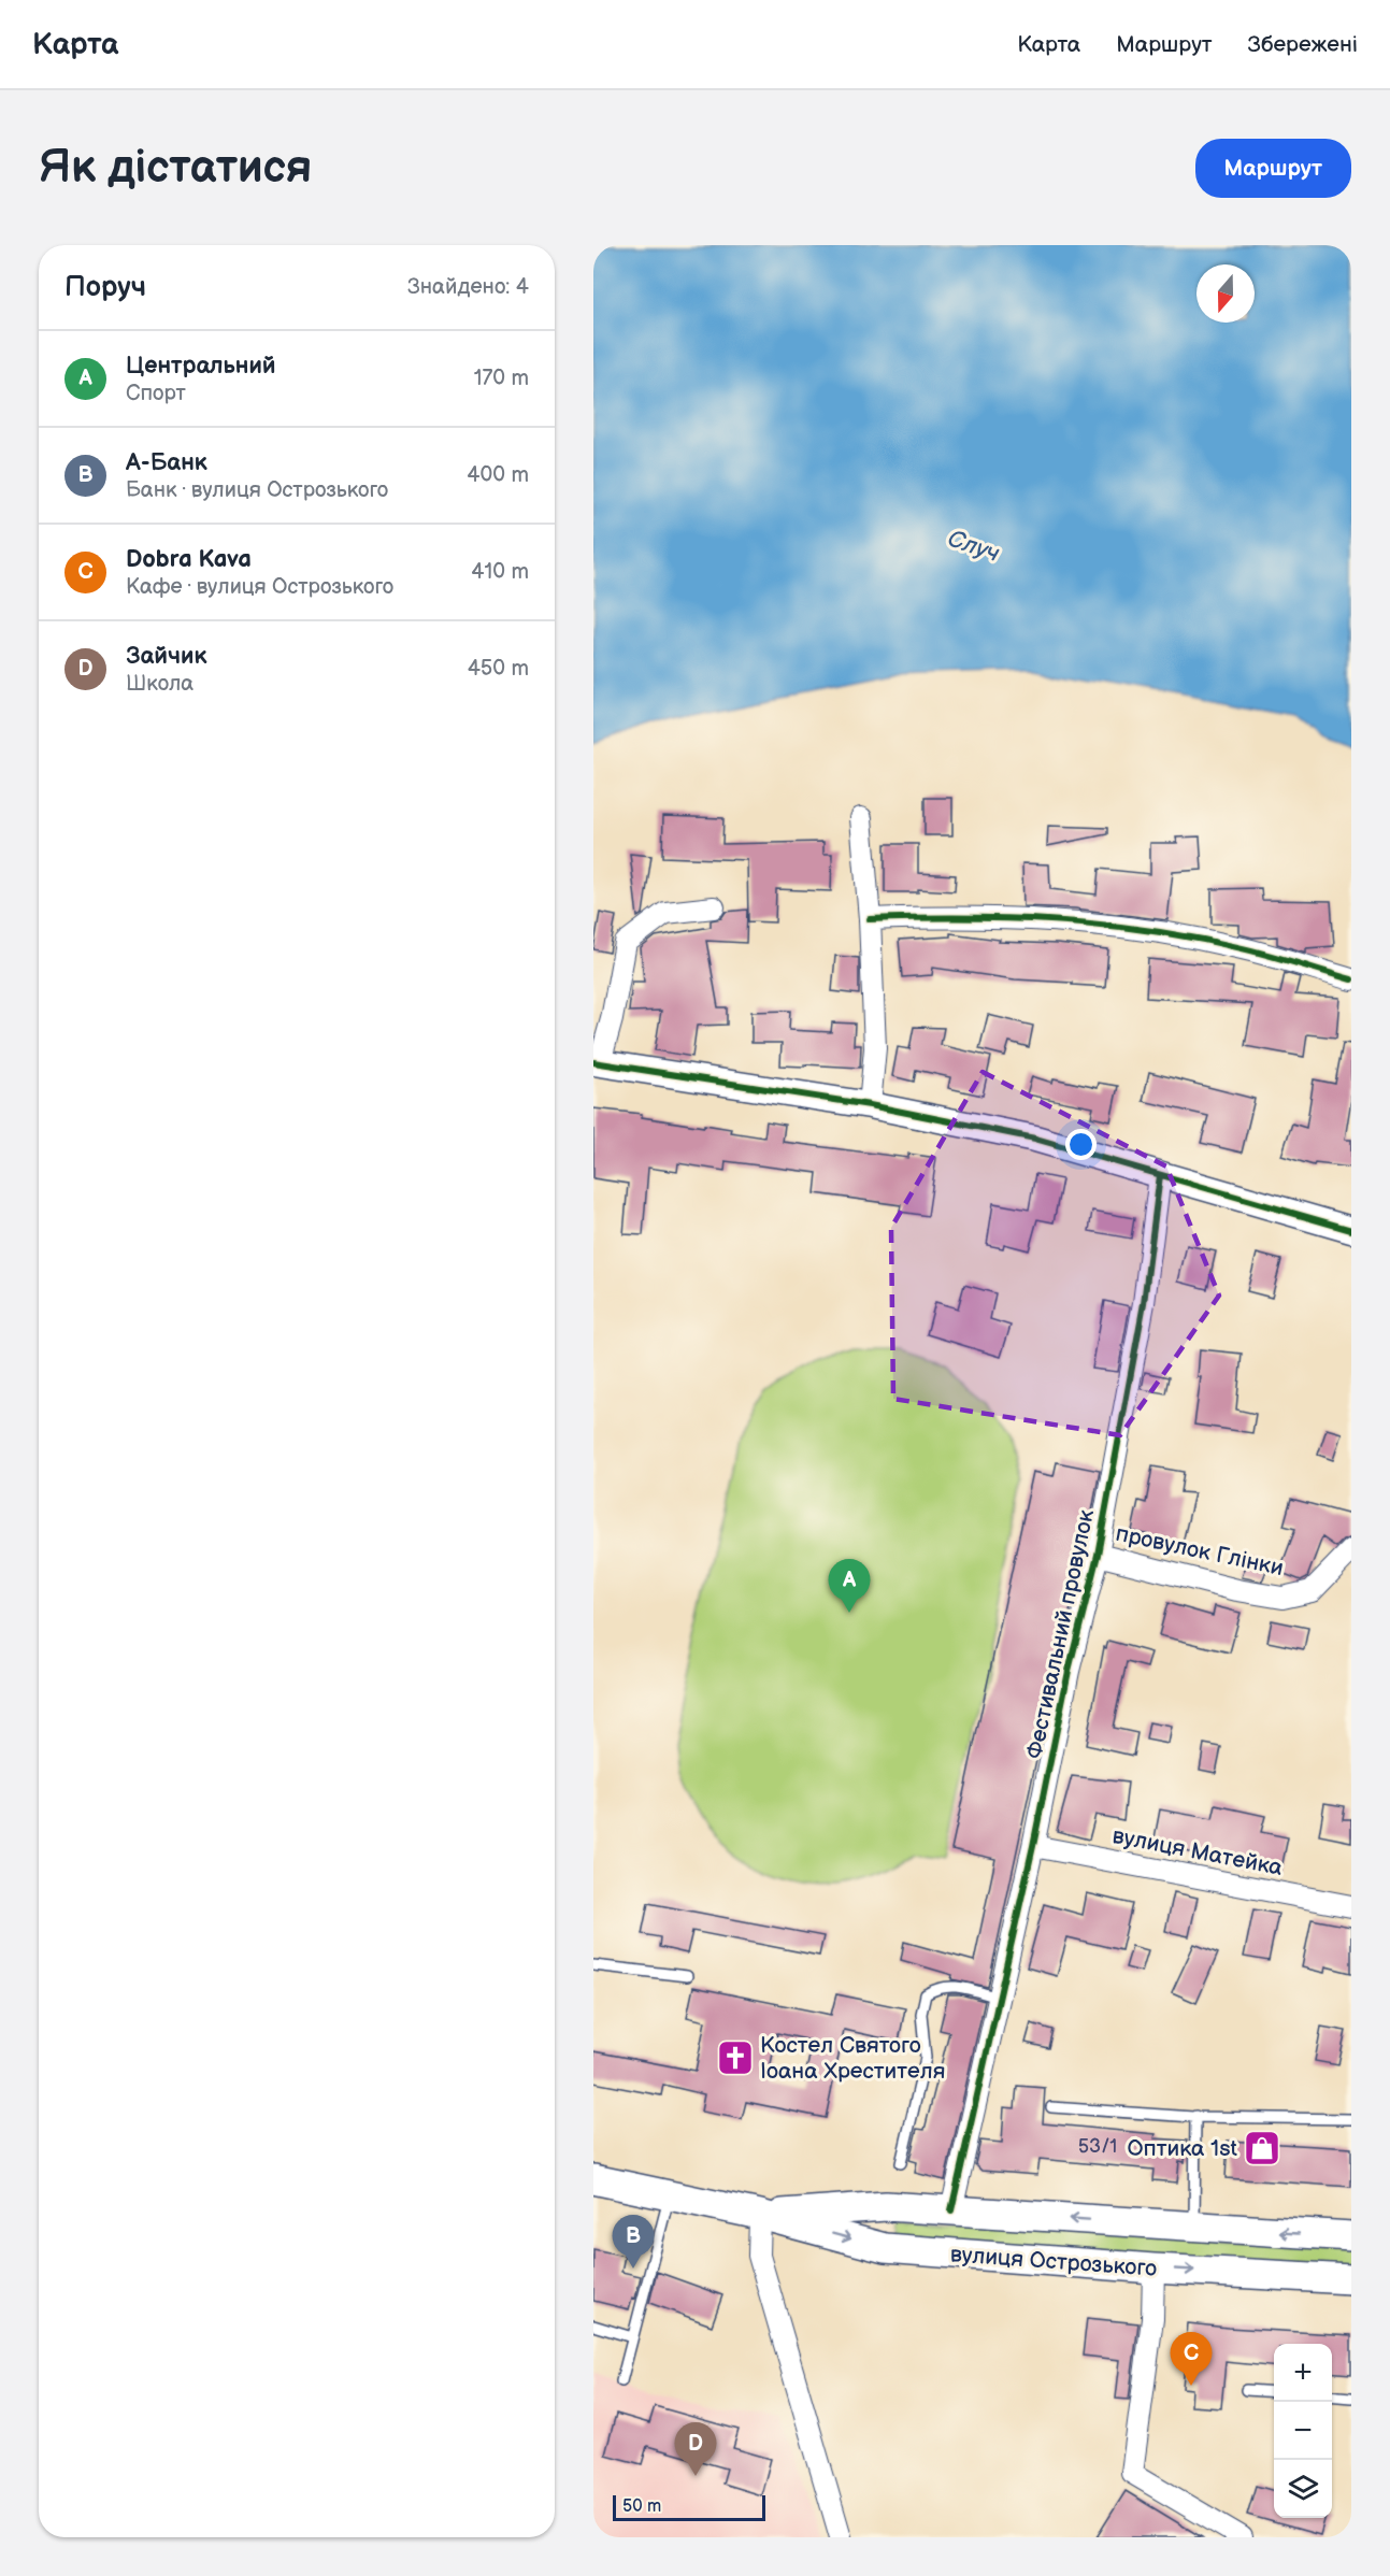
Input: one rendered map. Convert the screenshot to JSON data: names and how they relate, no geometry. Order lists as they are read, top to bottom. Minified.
{"streets":{"main road":["вулиця Острозького"],"street":["провулок Глінки","Фестивальний провулок","вулиця Матейка"]},"crossings":[["провулок Глінки","Фестивальний провулок"],["Фестивальний провулок","вулиця Матейка"],["Фестивальний провулок","вулиця Острозького"]],"water":["Случ"],"places":{"church":["Костел Святого Іоана Хрестителя"],"shop":["Оптика 1st"]},"house_numbers":["53/1"],"scale_bar":"50 m","north":"bottom","page":{"header":"Карта","nav":["Карта","Маршрут","Збережені"],"buttons":"Маршрут","title":"Як дістатися","heading":["Поруч","Знайдено: 4"],"list":[{"mark":"A","name":"Центральний","note":"Спорт","value":"170 m"},{"mark":"B","name":"А-Банк","note":"Банк · вулиця Острозького","value":"400 m"},{"mark":"C","name":"Dobra Kava","note":"Кафе · вулиця Острозького","value":"410 m"},{"mark":"D","name":"Зайчик","note":"Школа","value":"450 m"}],"pins":["A","B","C","D"],"map_buttons":["+","−"],"scale":"50 m"}}
